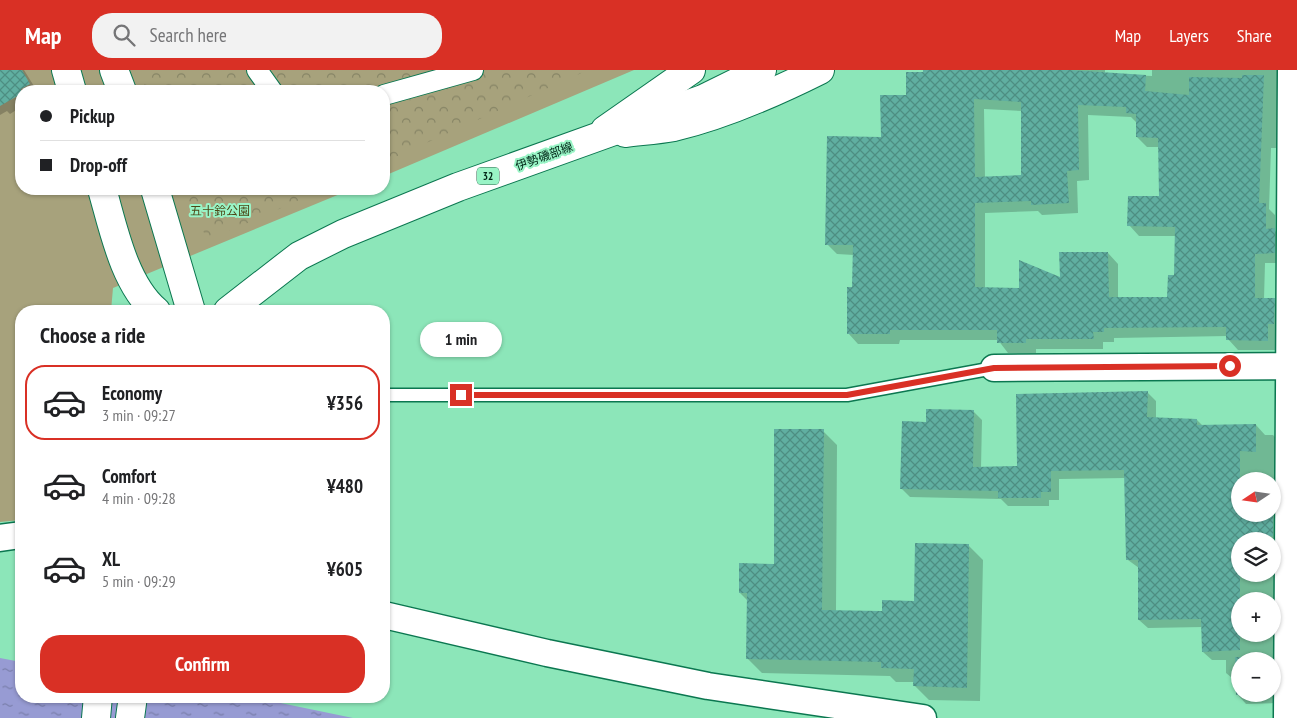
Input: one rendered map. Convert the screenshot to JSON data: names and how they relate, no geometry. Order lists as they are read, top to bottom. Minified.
{"streets":{"street":["伊勢磯部線","32"]},"parks":["五十鈴公園"],"north":"left","page":{"header":"Map","search":"Search here","nav":["Map","Layers","Share"],"banner":["Pickup","Drop-off"],"heading":"Choose a ride","bubble":"1 min","list":[{"name":"Economy","note":"3 min · 09:27","value":"¥356"},{"name":"Comfort","note":"4 min · 09:28","value":"¥480"},{"name":"XL","note":"5 min · 09:29","value":"¥605"}],"map_buttons":["+","−"],"buttons":"Confirm"}}
